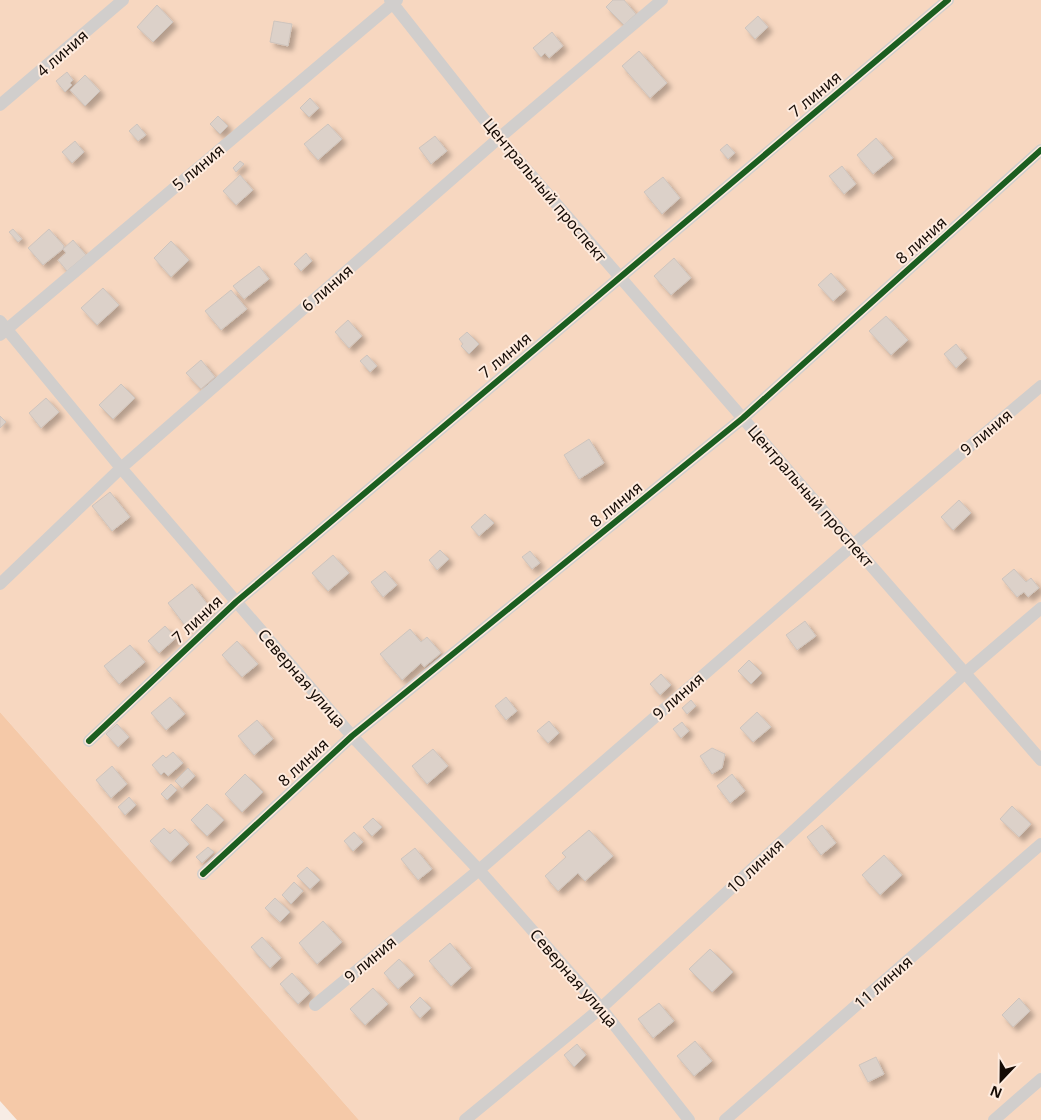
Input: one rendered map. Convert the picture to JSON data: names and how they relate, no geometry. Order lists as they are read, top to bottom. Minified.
{"streets":{"street":["4 линия","7 линия","5 линия","Центральный проспект","8 линия","6 линия","9 линия","Северная улица","10 линия","11 линия"]},"crossings":[["7 линия","Центральный проспект"],["7 линия","Северная улица"],["5 линия","Центральный проспект"],["5 линия","Северная улица"],["Центральный проспект","8 линия"],["Центральный проспект","6 линия"],["Центральный проспект","9 линия"],["Центральный проспект","10 линия"],["8 линия","Северная улица"],["6 линия","Северная улица"],["9 линия","Северная улица"],["Северная улица","10 линия"]],"north":"bottom"}
